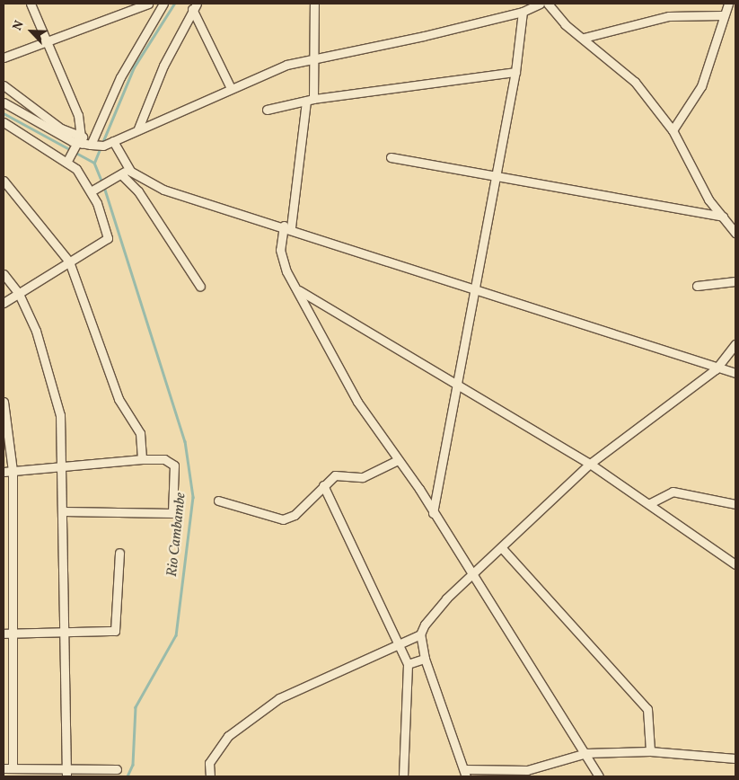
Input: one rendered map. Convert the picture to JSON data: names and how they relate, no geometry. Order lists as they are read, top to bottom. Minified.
{"water":["Rio Cambambe"],"north":"top left"}
